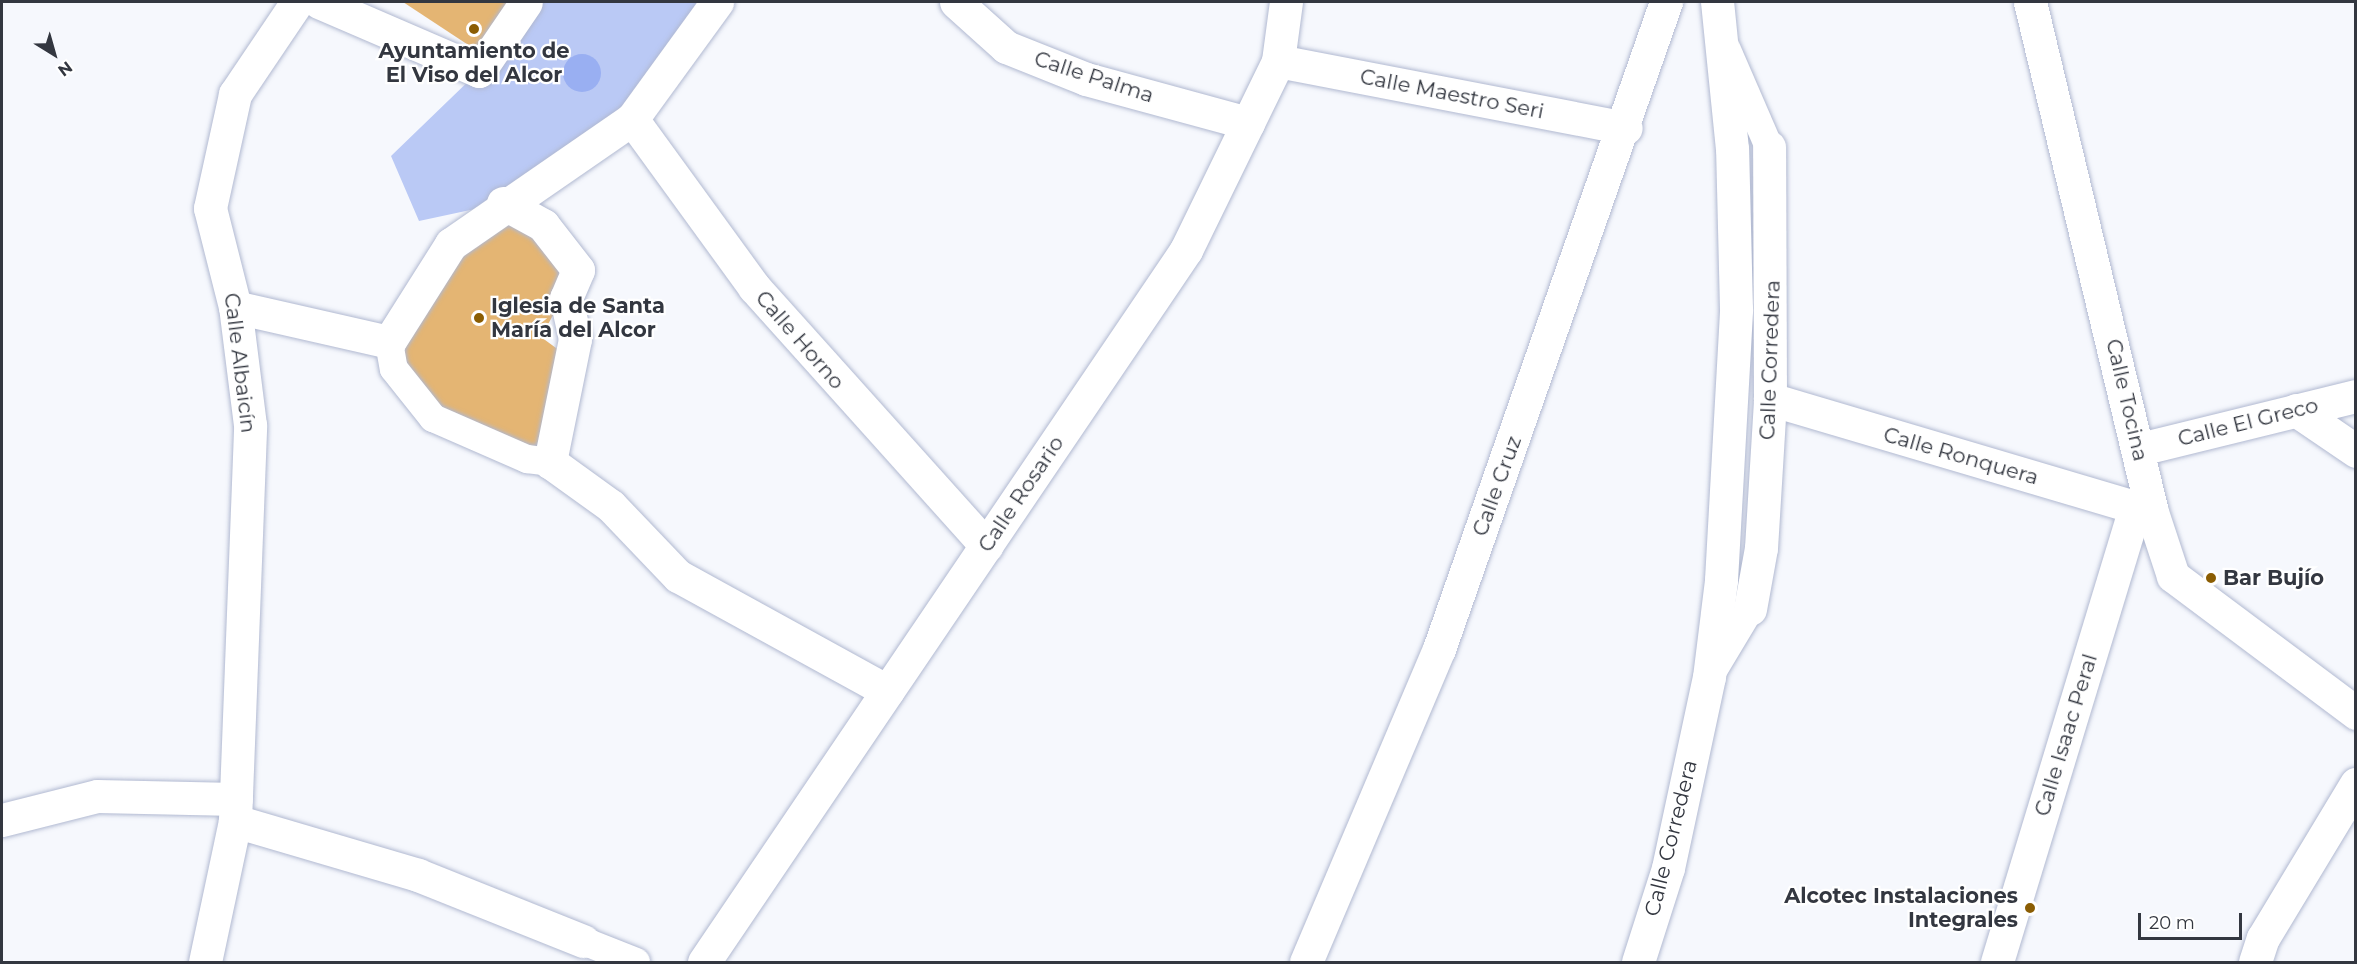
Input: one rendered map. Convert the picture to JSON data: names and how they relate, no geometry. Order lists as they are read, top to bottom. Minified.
{"streets":{"street":["Calle Palma","Calle Maestro Seri","Calle Horno","Calle Corredera","Calle Albaicín","Calle Tocina","Calle El Greco","Calle Ronquera","Calle Cruz","Calle Rosario","Calle Isaac Peral"]},"crossings":[["Calle Palma","Calle Rosario"],["Calle Maestro Seri","Calle Cruz"],["Calle Maestro Seri","Calle Rosario"],["Calle Horno","Calle Rosario"],["Calle Corredera","Calle Ronquera"],["Calle Tocina","Calle El Greco"],["Calle Tocina","Calle Ronquera"],["Calle Tocina","Calle Isaac Peral"],["Calle Ronquera","Calle Isaac Peral"]],"places":["Ayuntamiento de El Viso del Alcor","Iglesia de Santa María del Alcor","Bar Bujío","Alcotec Instalaciones Integrales"],"scale_bar":"20 m","north":"bottom right"}
